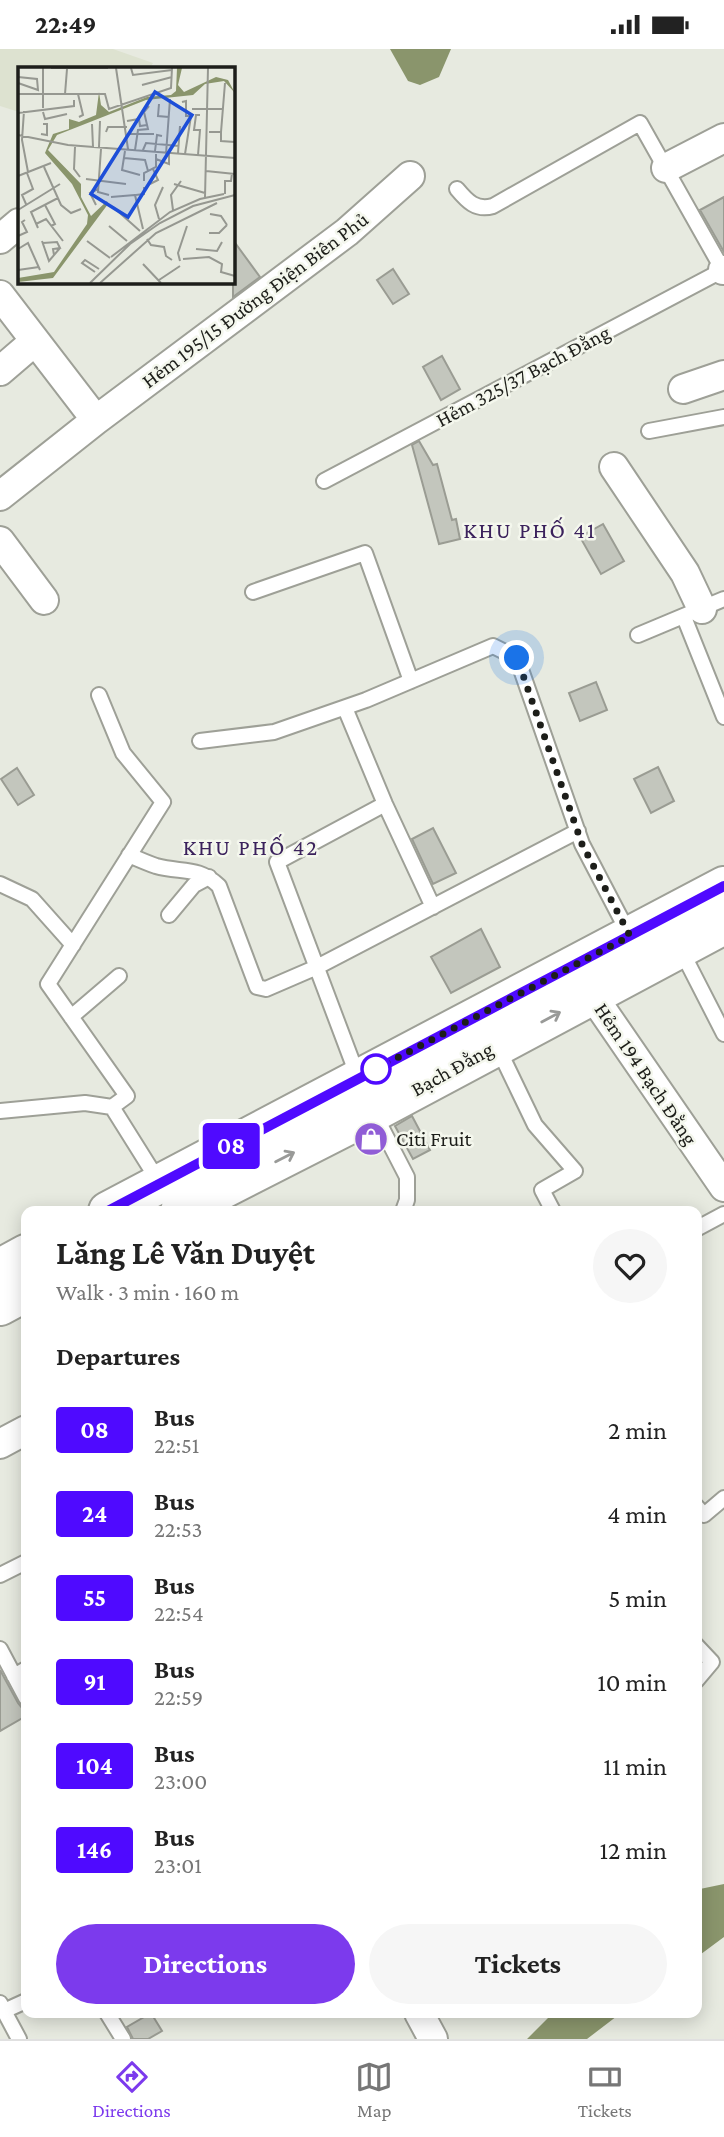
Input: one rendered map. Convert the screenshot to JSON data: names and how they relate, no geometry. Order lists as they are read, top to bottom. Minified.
{"streets":{"main road":["Bạch Đằng"],"street":["Hẻm 195/15 Đường Điện Biên Phủ","Hẻm 194 Bạch Đằng"],"lane":["Hẻm 325/37 Bạch Đằng"]},"crossings":[["Bạch Đằng","Hẻm 194 Bạch Đằng"]],"districts":["KHU PHỐ 41","KHU PHỐ 42"],"places":{"shop":["Citi Fruit"]},"lines":["bus line 08"],"page":{"status":"22:49","on_map":"08","heading":[["Lăng Lê Văn Duyệt","Walk · 3 min · 160 m"],"Departures"],"list":[{"mark":"08","name":"Bus","note":"22:51","value":"2 min"},{"mark":"24","name":"Bus","note":"22:53","value":"4 min"},{"mark":"55","name":"Bus","note":"22:54","value":"5 min"},{"mark":"91","name":"Bus","note":"22:59","value":"10 min"},{"mark":"104","name":"Bus","note":"23:00","value":"11 min"},{"mark":"146","name":"Bus","note":"23:01","value":"12 min"}],"buttons":["Directions","Tickets"],"tabs":["Directions","Map","Tickets"]}}
